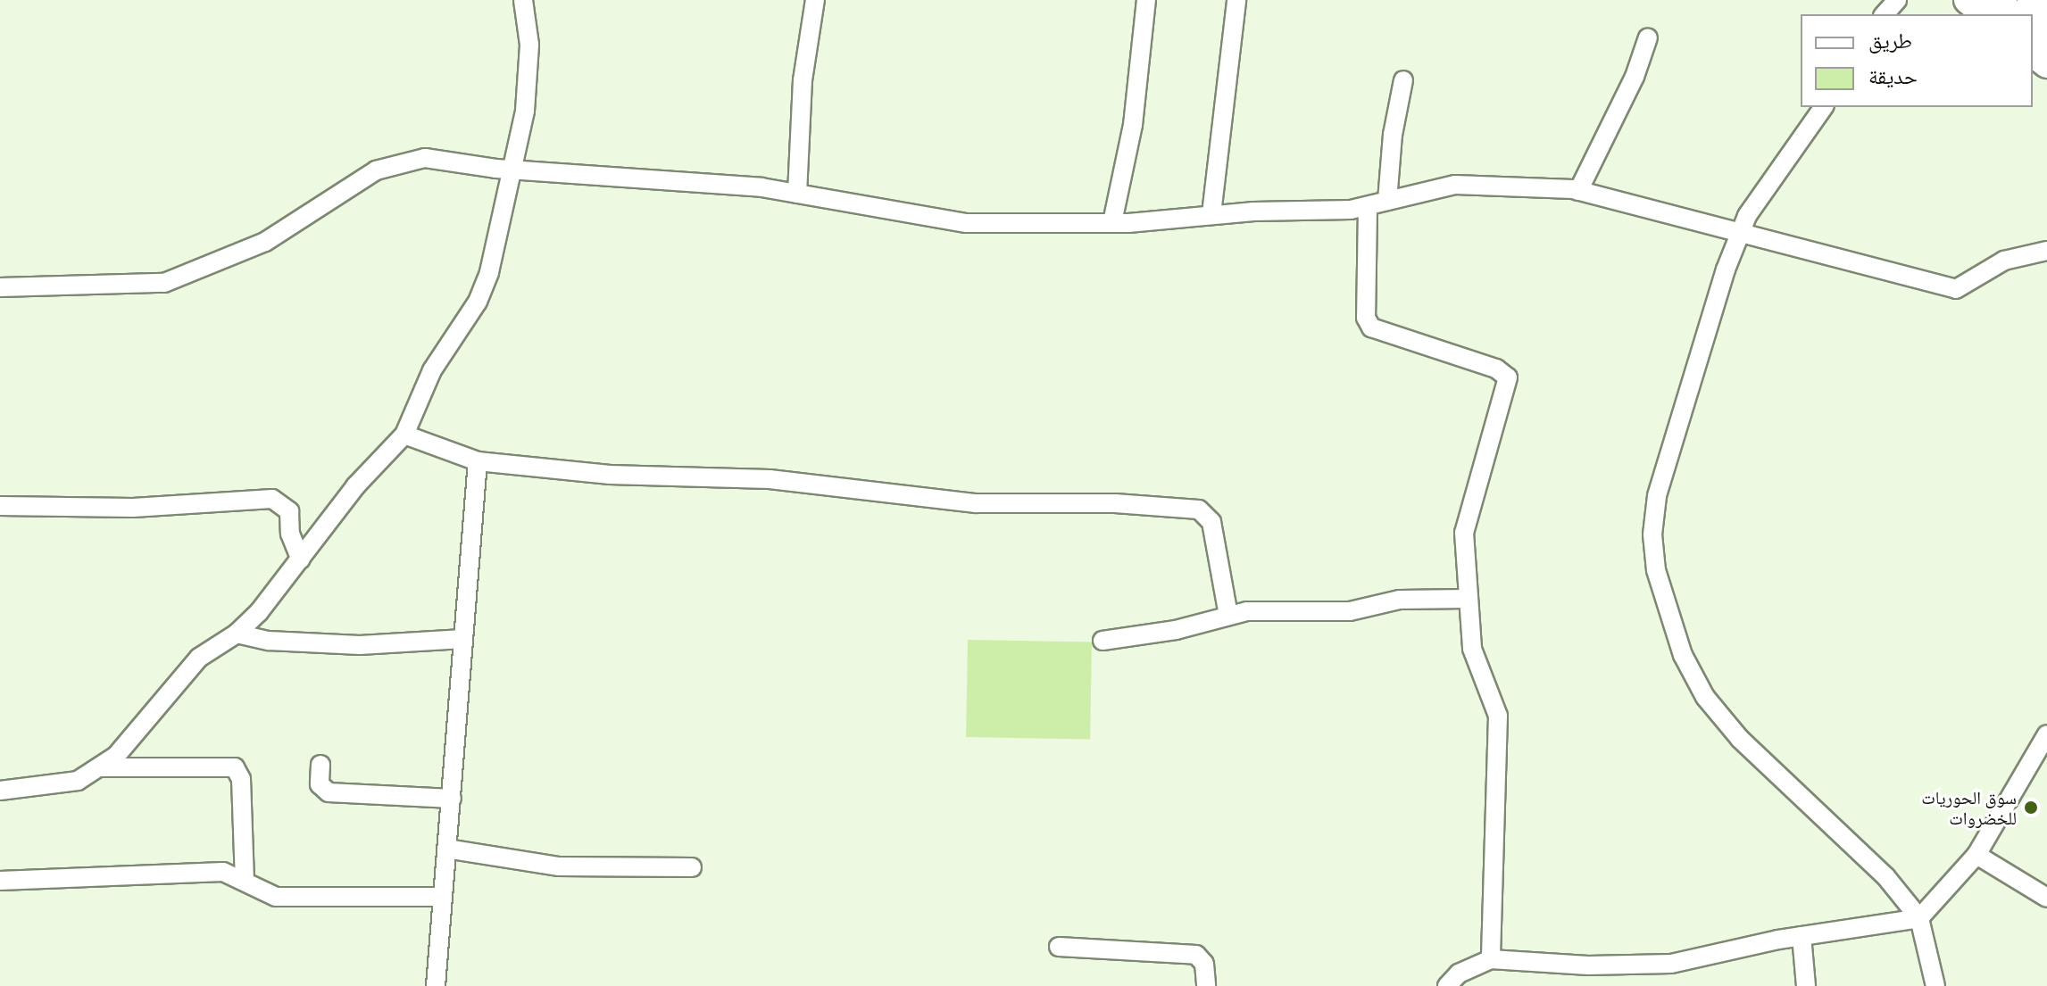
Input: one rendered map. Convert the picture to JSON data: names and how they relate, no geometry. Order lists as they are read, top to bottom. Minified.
{"places":["سوق الحوريات للخضروات"],"legend":["طريق","حديقة"]}
